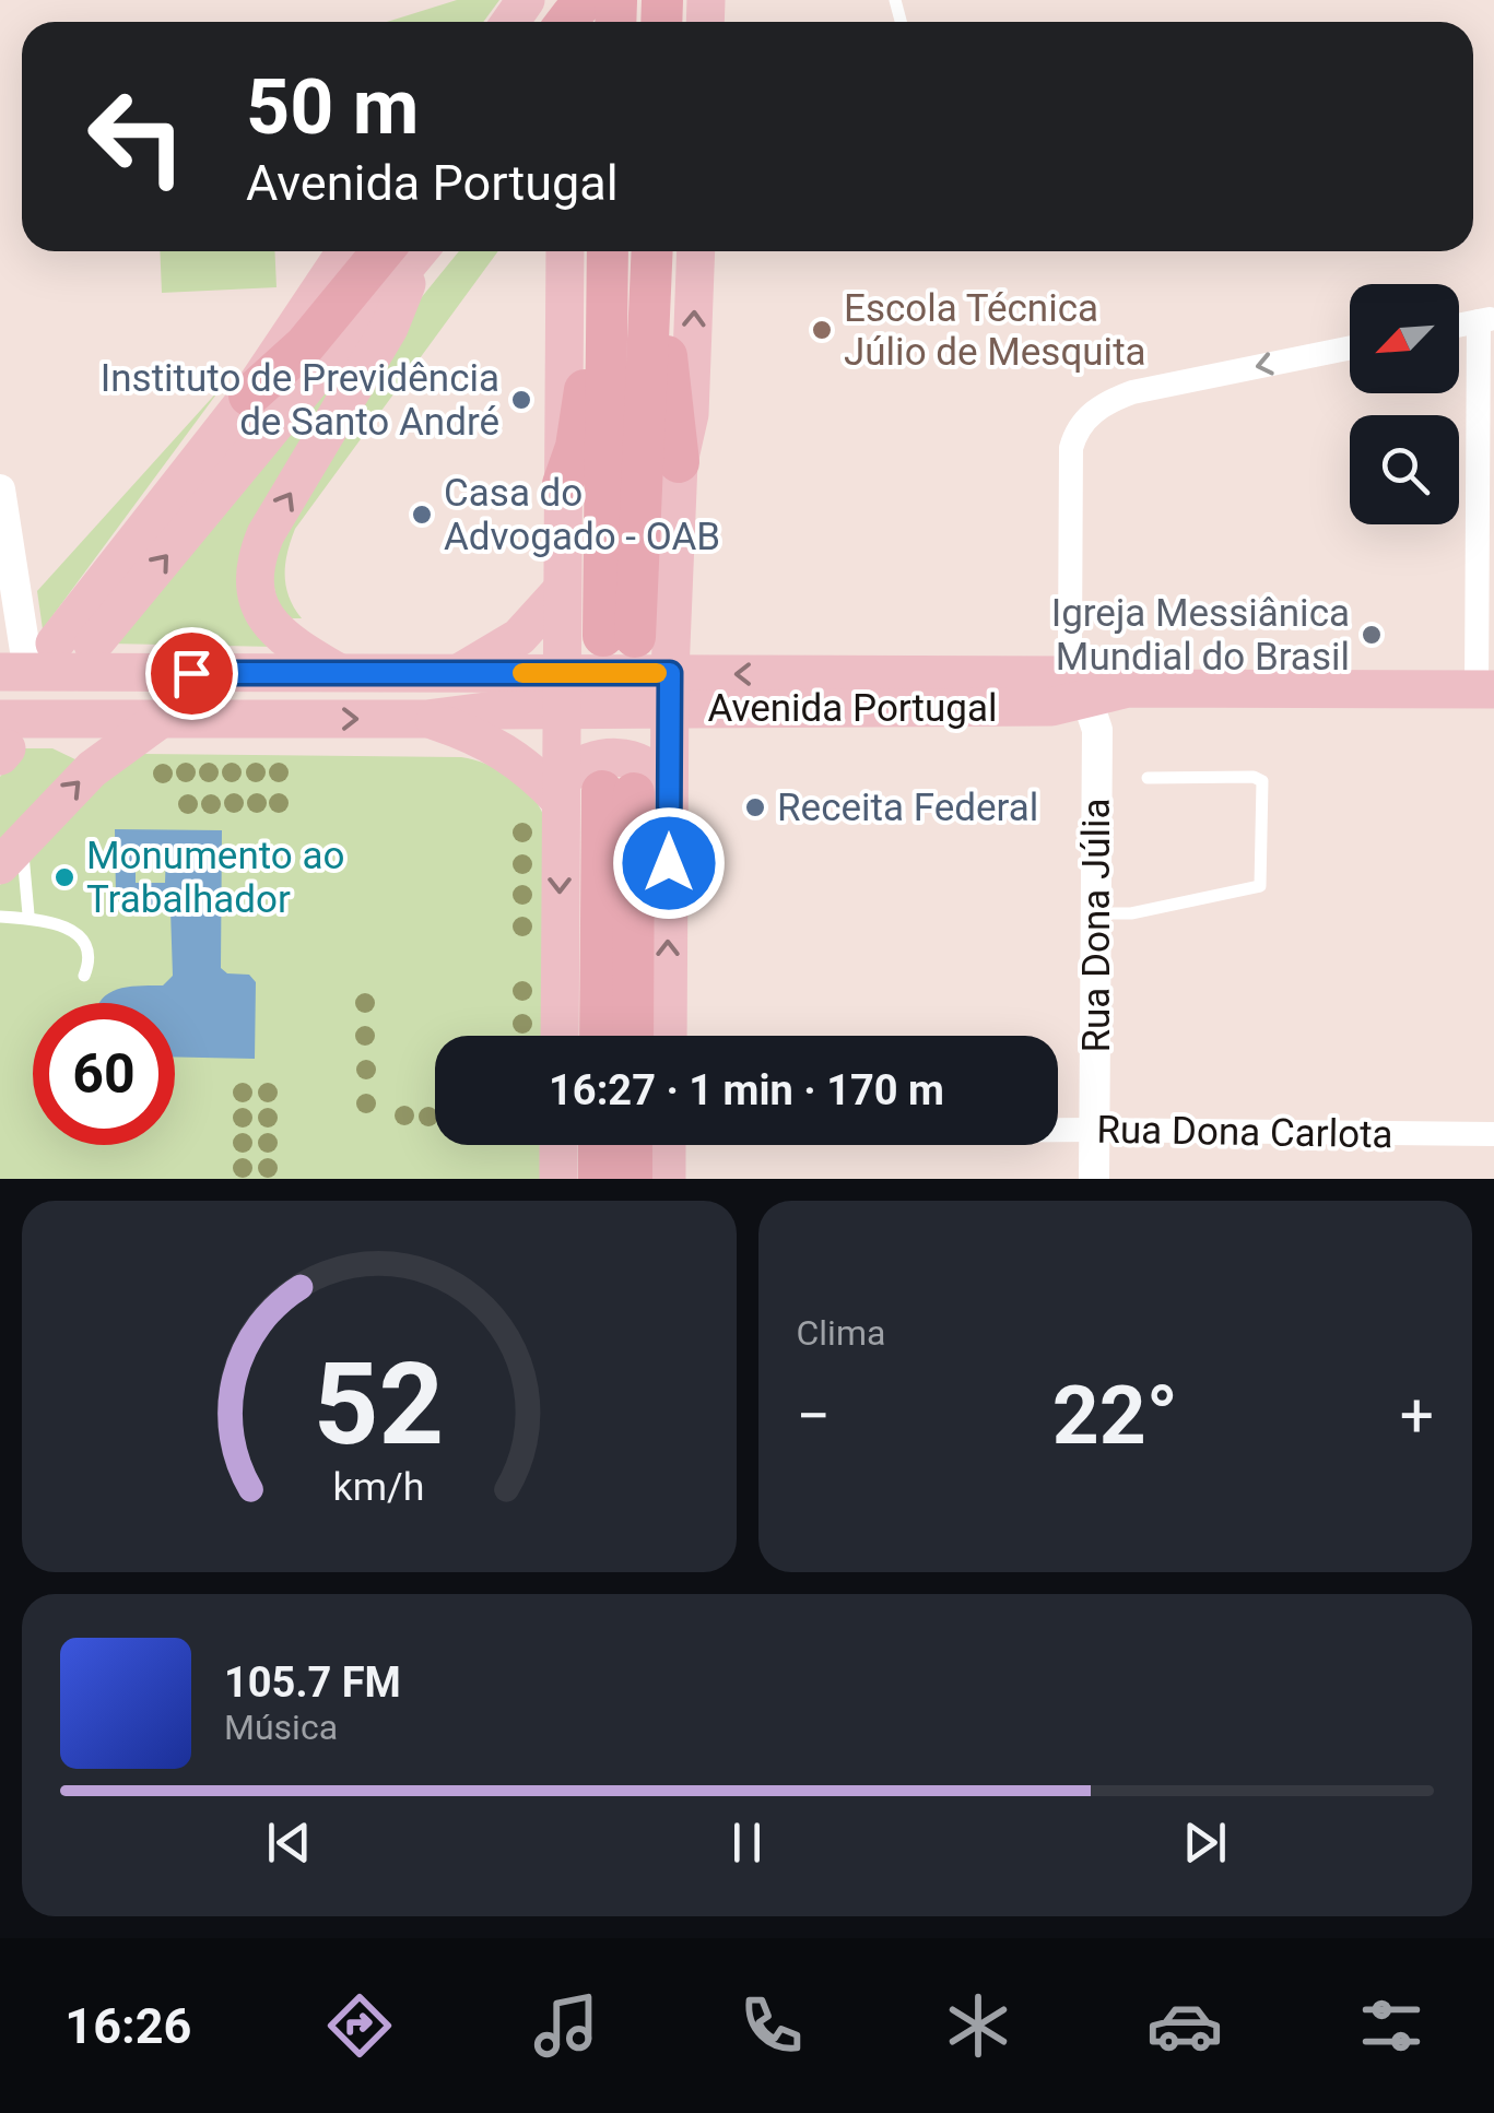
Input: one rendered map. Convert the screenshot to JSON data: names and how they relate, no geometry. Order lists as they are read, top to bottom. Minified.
{"streets":{"main road":["Avenida Portugal"],"street":["Rua Dona Júlia","Rua Dona Carlota"]},"crossings":[["Avenida Portugal","Rua Dona Júlia"],["Rua Dona Júlia","Rua Dona Carlota"]],"places":["Escola Técnica Júlio de Mesquita","Instituto de Previdência de Santo André","Casa do Advogado - OAB","Igreja Messiânica Mundial do Brasil","Receita Federal","Monumento ao Trabalhador"],"north":"bottom left","page":{"turn":["50 m","Avenida Portugal"],"limit":"60","trip":"16:27 · 1 min · 170 m","tile":"Clima","heat":["−","22°","+"],"song":["105.7 FM","Música"],"tabs":"16:26","gauge":["52","km/h"]}}
